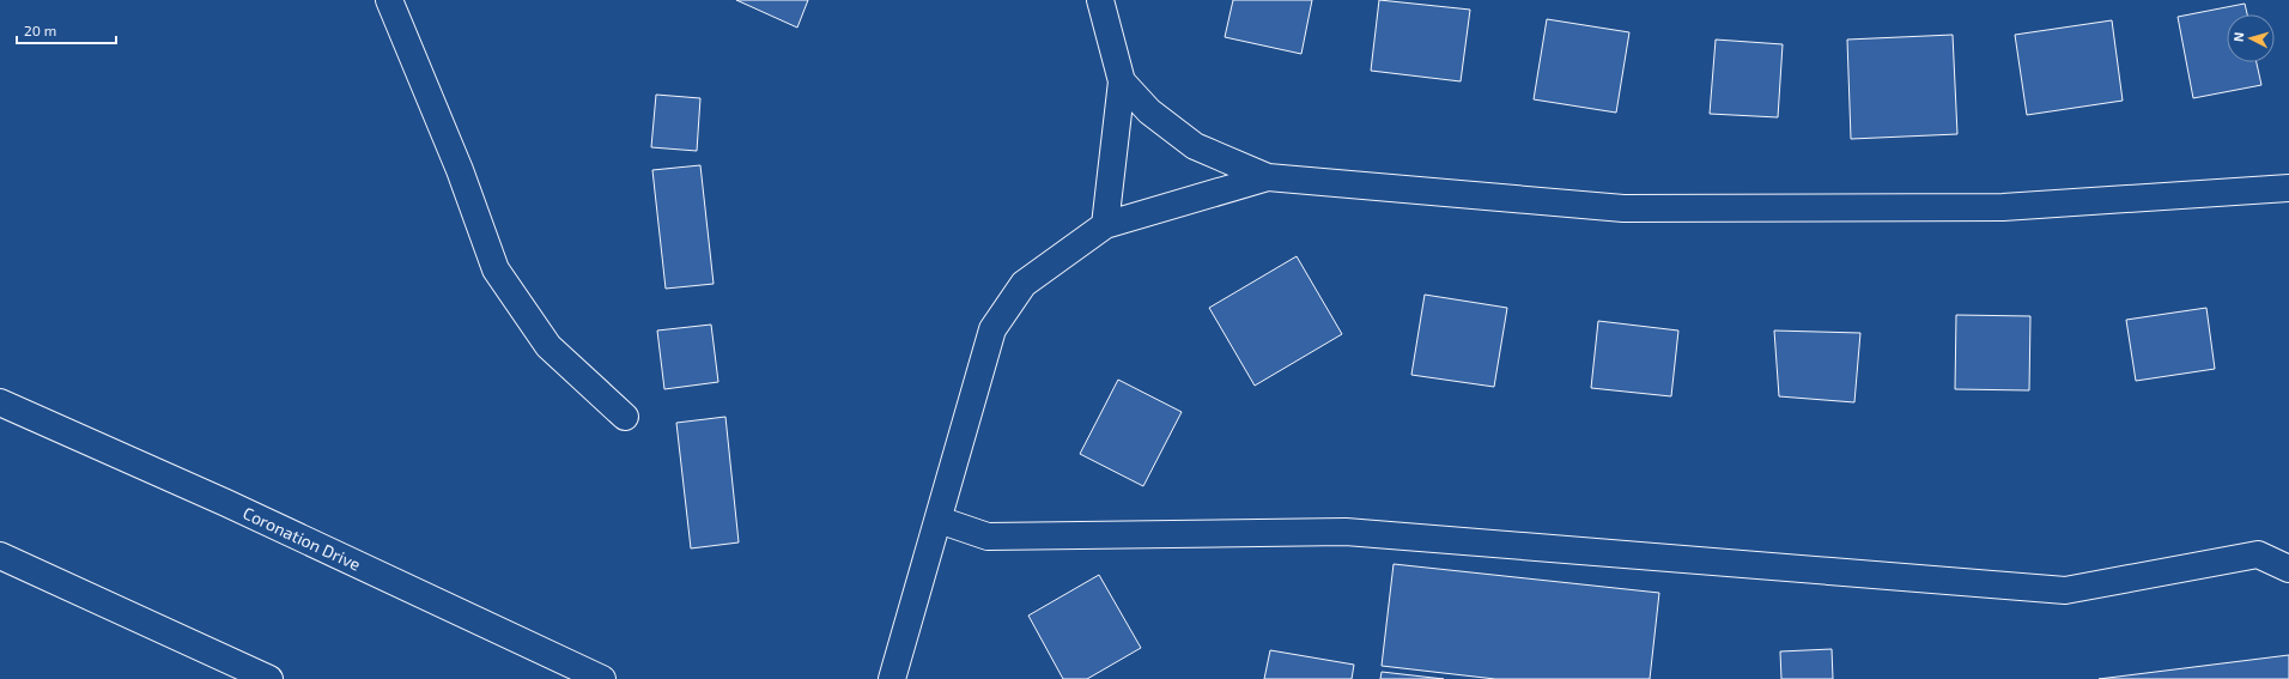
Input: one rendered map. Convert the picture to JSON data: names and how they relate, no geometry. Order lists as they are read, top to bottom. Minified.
{"streets":{"street":["Coronation Drive"]},"scale_bar":"20 m","north":"left"}
